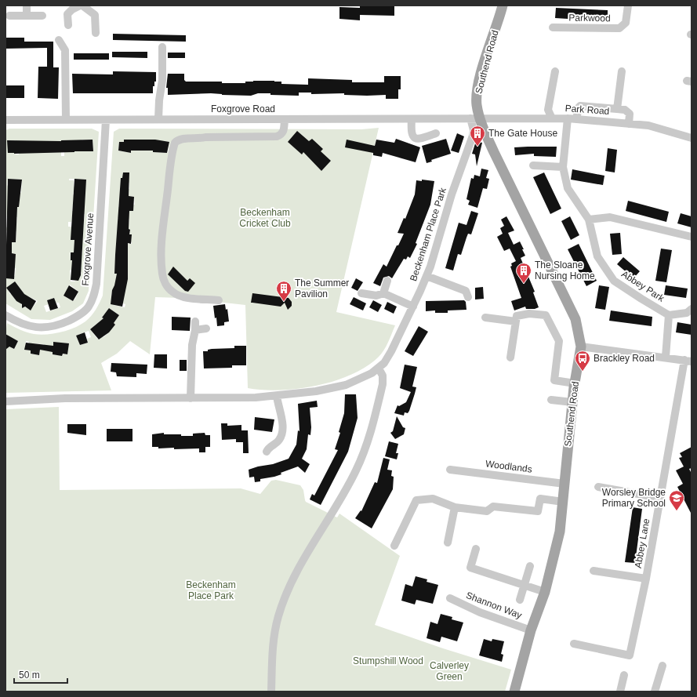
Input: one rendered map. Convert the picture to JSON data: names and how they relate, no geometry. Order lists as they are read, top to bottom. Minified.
{"streets":{"main road":["Southend Road"],"street":["Parkwood","Foxgrove Road","Park Road","Beckenham Place Park","Foxgrove Avenue","Abbey Park","Woodlands","Abbey Lane","Shannon Way"]},"crossings":[["Southend Road","Foxgrove Road"],["Southend Road","Park Road"],["Southend Road","Beckenham Place Park"],["Southend Road","Woodlands"],["Southend Road","Shannon Way"],["Foxgrove Road","Park Road"],["Foxgrove Road","Beckenham Place Park"],["Foxgrove Road","Foxgrove Avenue"],["Park Road","Beckenham Place Park"],["Park Road","Abbey Park"]],"parks":["Beckenham Cricket Club","Beckenham Place Park","Stumpshill Wood","Calverley Green"],"places":{"building":["The Gate House","The Sloane Nursing Home","The Summer Pavilion"],"bus stop":["Brackley Road"],"school or university":["Worsley Bridge Primary School"]},"scale_bar":"50 m"}
